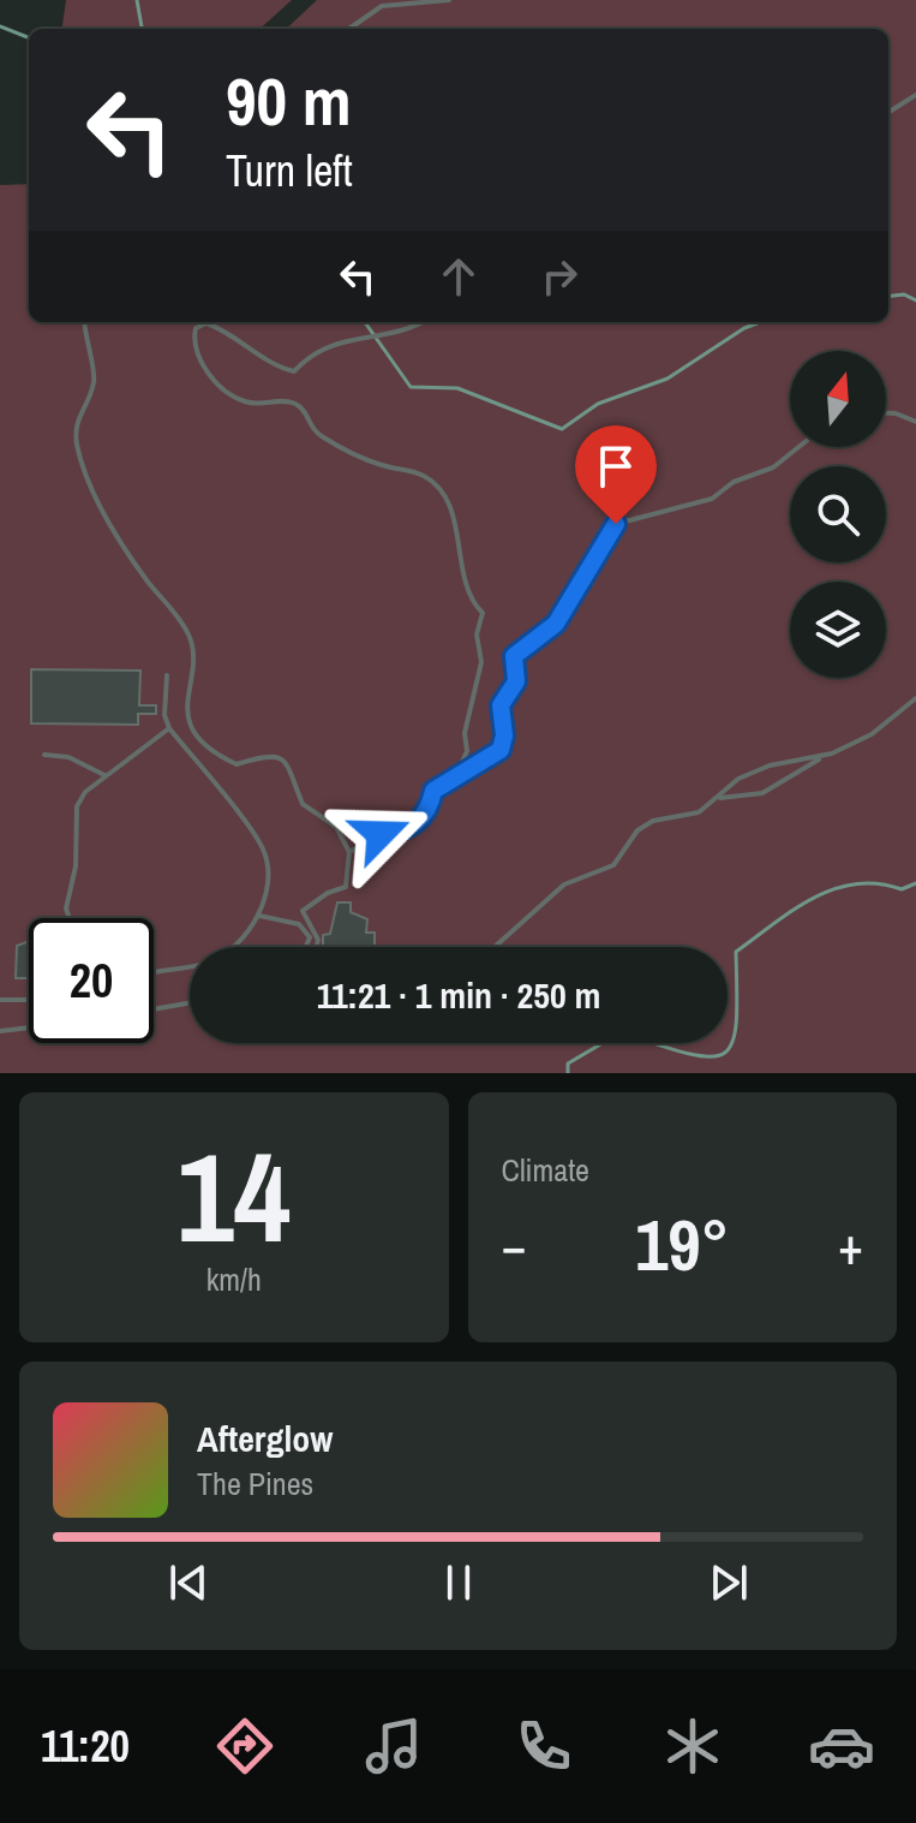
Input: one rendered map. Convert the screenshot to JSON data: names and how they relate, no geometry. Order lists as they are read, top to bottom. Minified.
{"north":"top","page":{"turn":["90 m","Turn left"],"limit":"20","trip":"11:21 · 1 min · 250 m","tile":[["14","km/h"],"Climate"],"heat":["−","19°","+"],"song":["Afterglow","The Pines"],"tabs":"11:20"}}
